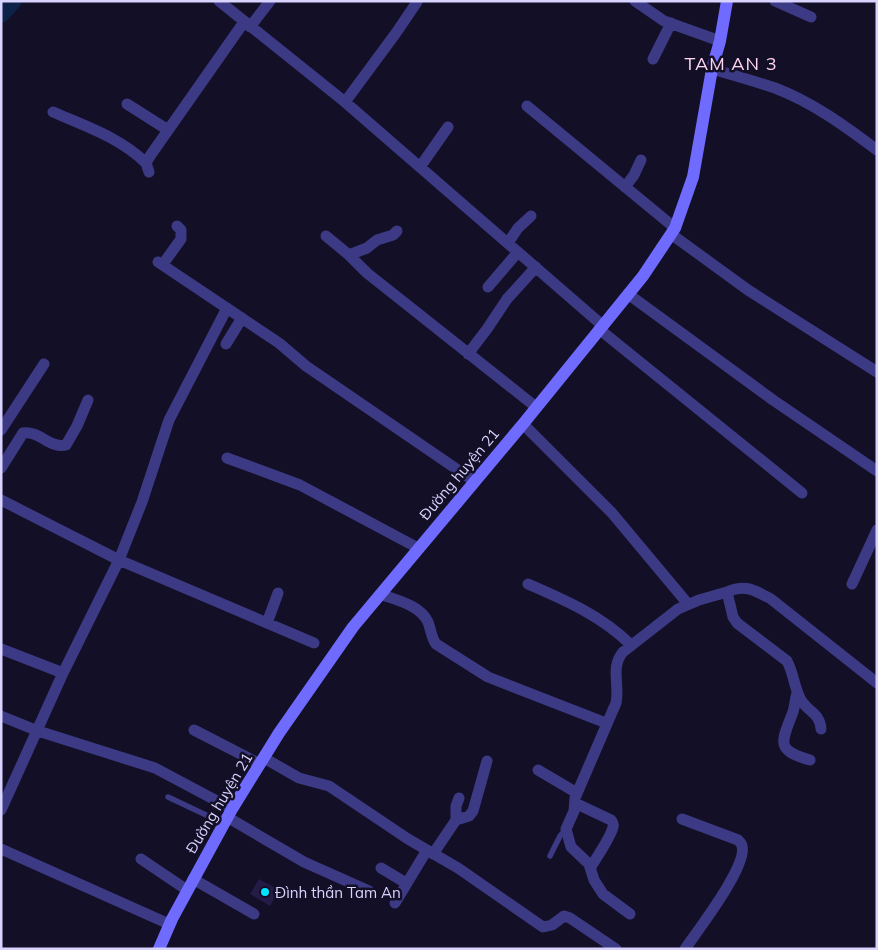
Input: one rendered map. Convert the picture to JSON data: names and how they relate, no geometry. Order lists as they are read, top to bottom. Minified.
{"streets":{"street":["Đường huyện 21"]},"districts":["TAM AN 3"],"places":["Đình thần Tam An"]}
